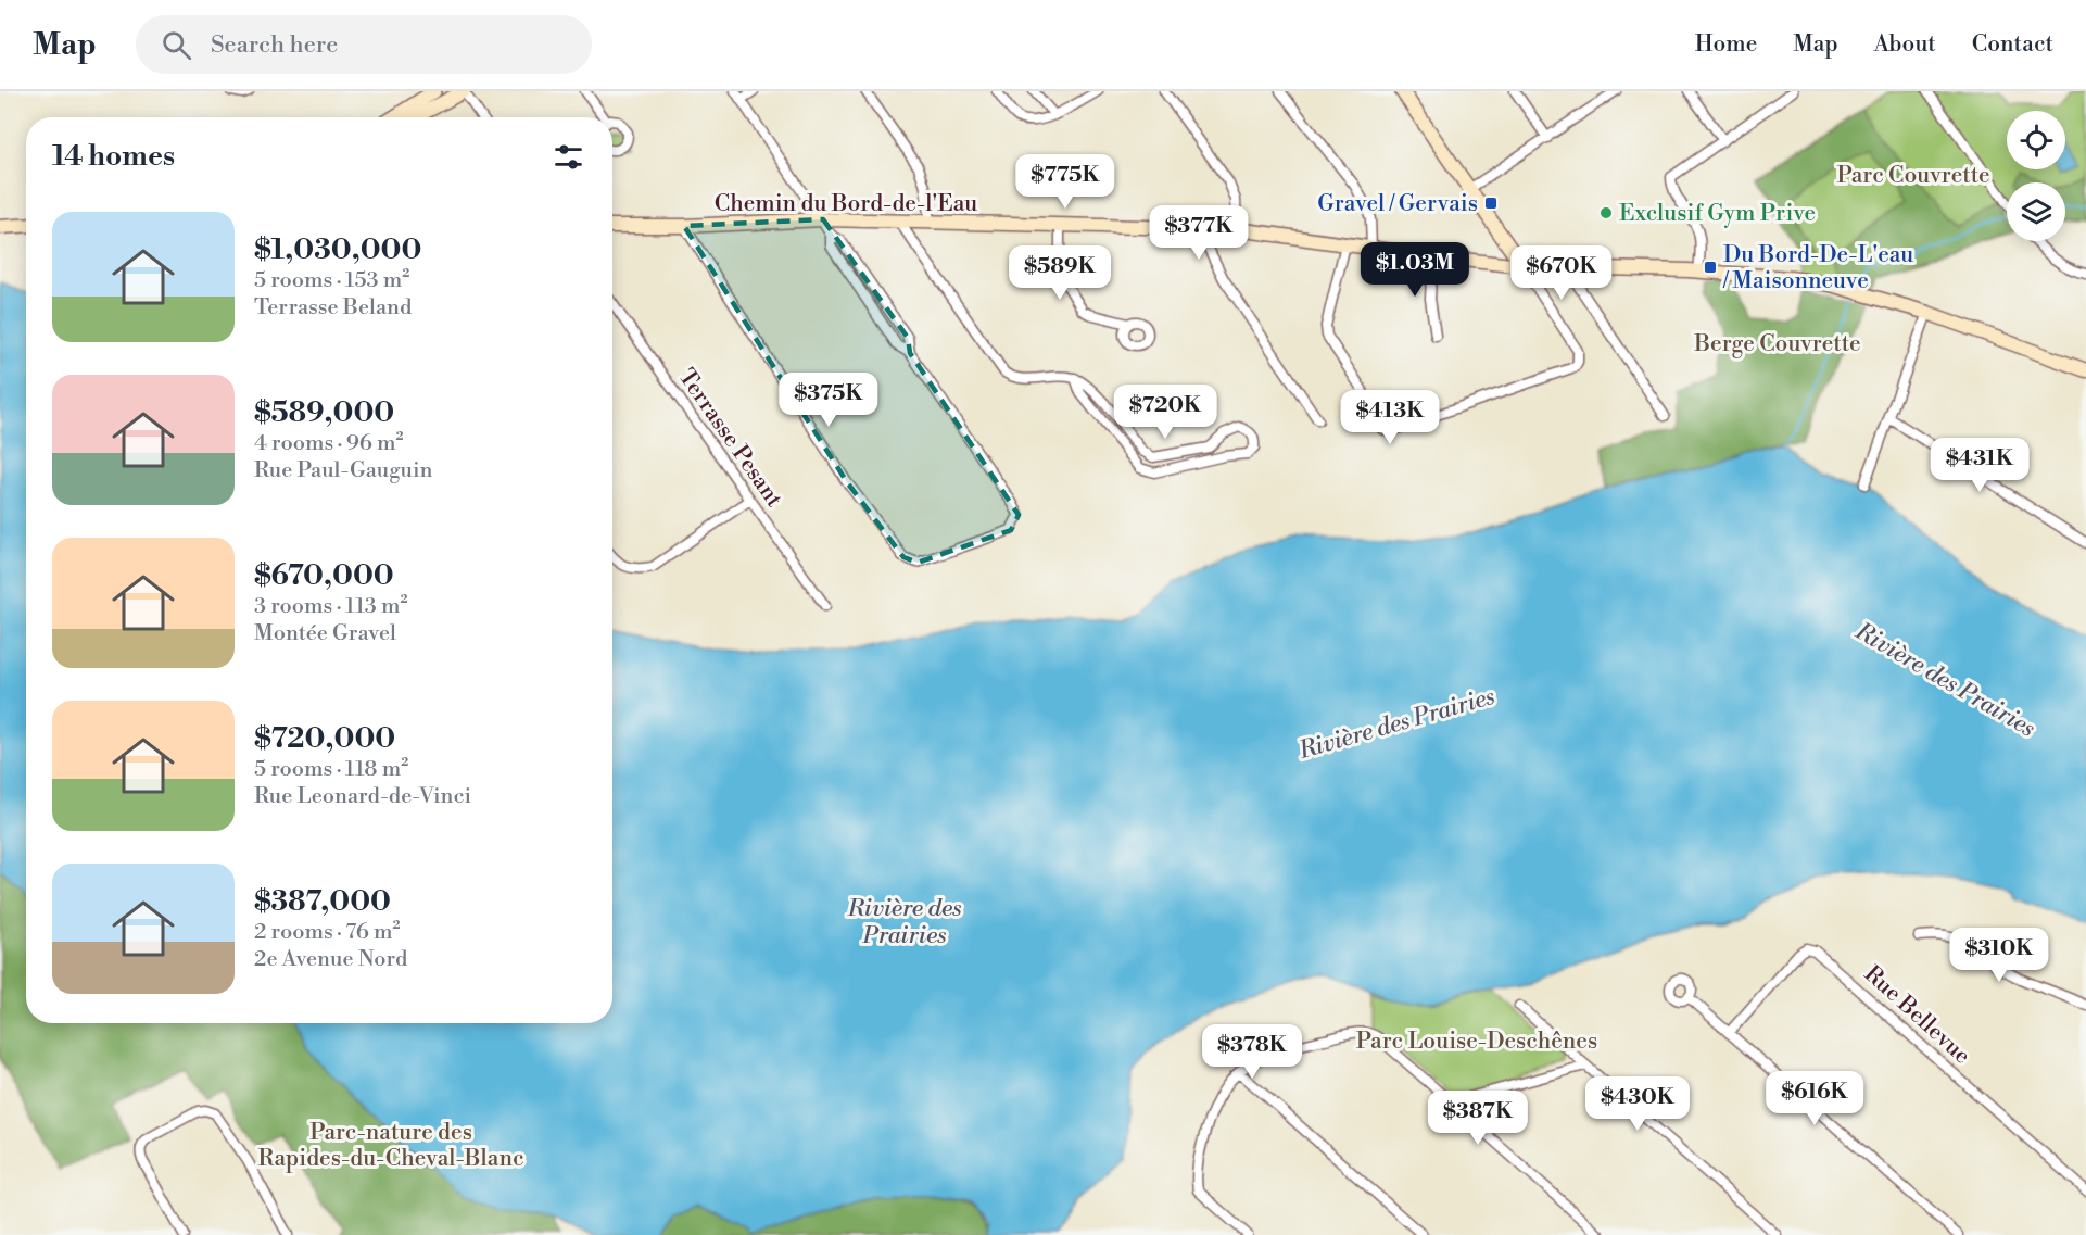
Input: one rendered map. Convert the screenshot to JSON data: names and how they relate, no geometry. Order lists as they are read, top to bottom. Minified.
{"streets":{"street":["Chemin du Bord-de-l'Eau","Terrasse Pesant","Rue Bellevue"]},"water":["Rivière des Prairies"],"parks":["Parc Couvrette","Berge Couvrette","Parc Louise-Deschênes","Parc-nature des Rapides-du-Cheval-Blanc"],"places":{"transit":["Gravel / Gervais","Du Bord-De-L'eau / Maisonneuve"],"other":["Exclusif Gym Prive"]},"page":{"header":"Map","search":"Search here","nav":["Home","Map","About","Contact"],"heading":"14 homes","price":["$775K","$377K","$1.03M","$589K","$670K","$375K","$720K","$413K","$431K","$310K","$378K","$616K","$430K","$387K"],"list":[{"name":"$1,030,000","note":"5 rooms · 153 m² · Terrasse Beland"},{"name":"$589,000","note":"4 rooms · 96 m² · Rue Paul-Gauguin"},{"name":"$670,000","note":"3 rooms · 113 m² · Montée Gravel"},{"name":"$720,000","note":"5 rooms · 118 m² · Rue Leonard-de-Vinci"},{"name":"$387,000","note":"2 rooms · 76 m² · 2e Avenue Nord"}]}}
